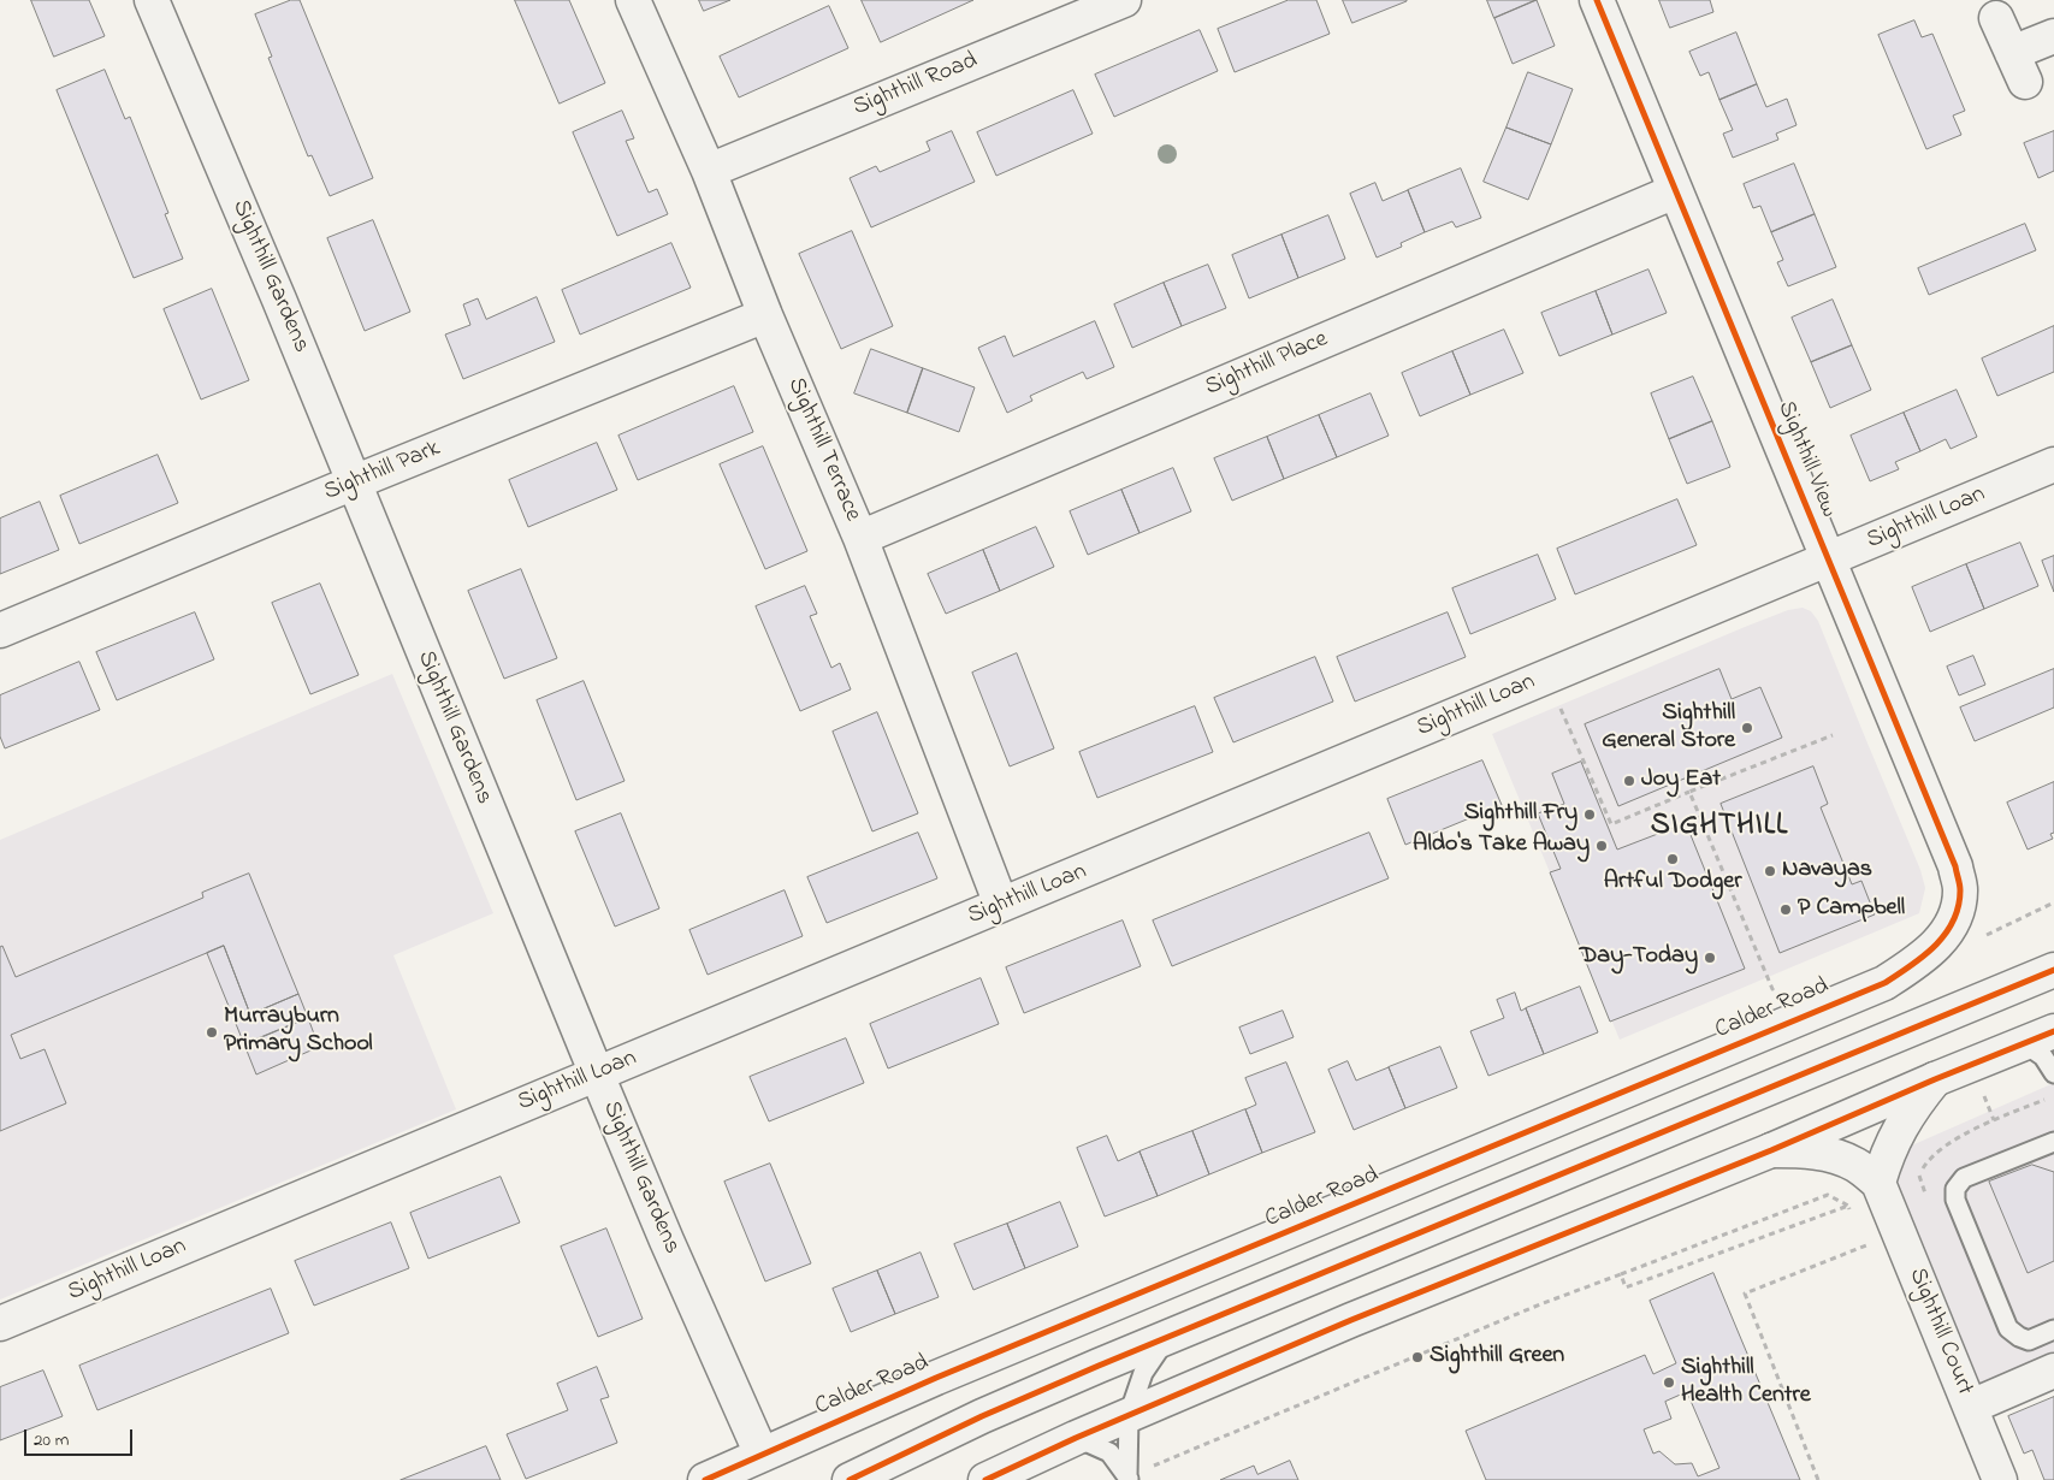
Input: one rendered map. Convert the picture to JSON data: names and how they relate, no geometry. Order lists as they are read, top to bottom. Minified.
{"streets":{"street":["Sighthill Road","Sighthill Gardens","Sighthill Place","Sighthill Terrace","Sighthill View","Sighthill Park","Sighthill Loan","Calder Road","Sighthill Court"]},"crossings":[["Sighthill Road","Sighthill Terrace"],["Sighthill Gardens","Sighthill Park"],["Sighthill Gardens","Sighthill Loan"],["Sighthill Gardens","Calder Road"],["Sighthill Place","Sighthill Terrace"],["Sighthill Place","Sighthill View"],["Sighthill Terrace","Sighthill Park"],["Sighthill Terrace","Sighthill Loan"],["Sighthill View","Sighthill Loan"],["Sighthill View","Calder Road"]],"districts":["SIGHTHILL"],"places":["Sighthill General Store","Joy Eat","Sighthill Fry","Aldo's Take Away","Artful Dodger","Navayas","P Campbell","Day-Today","Murrayburn Primary School","Sighthill Green","Sighthill Health Centre"],"scale_bar":"20 m"}
